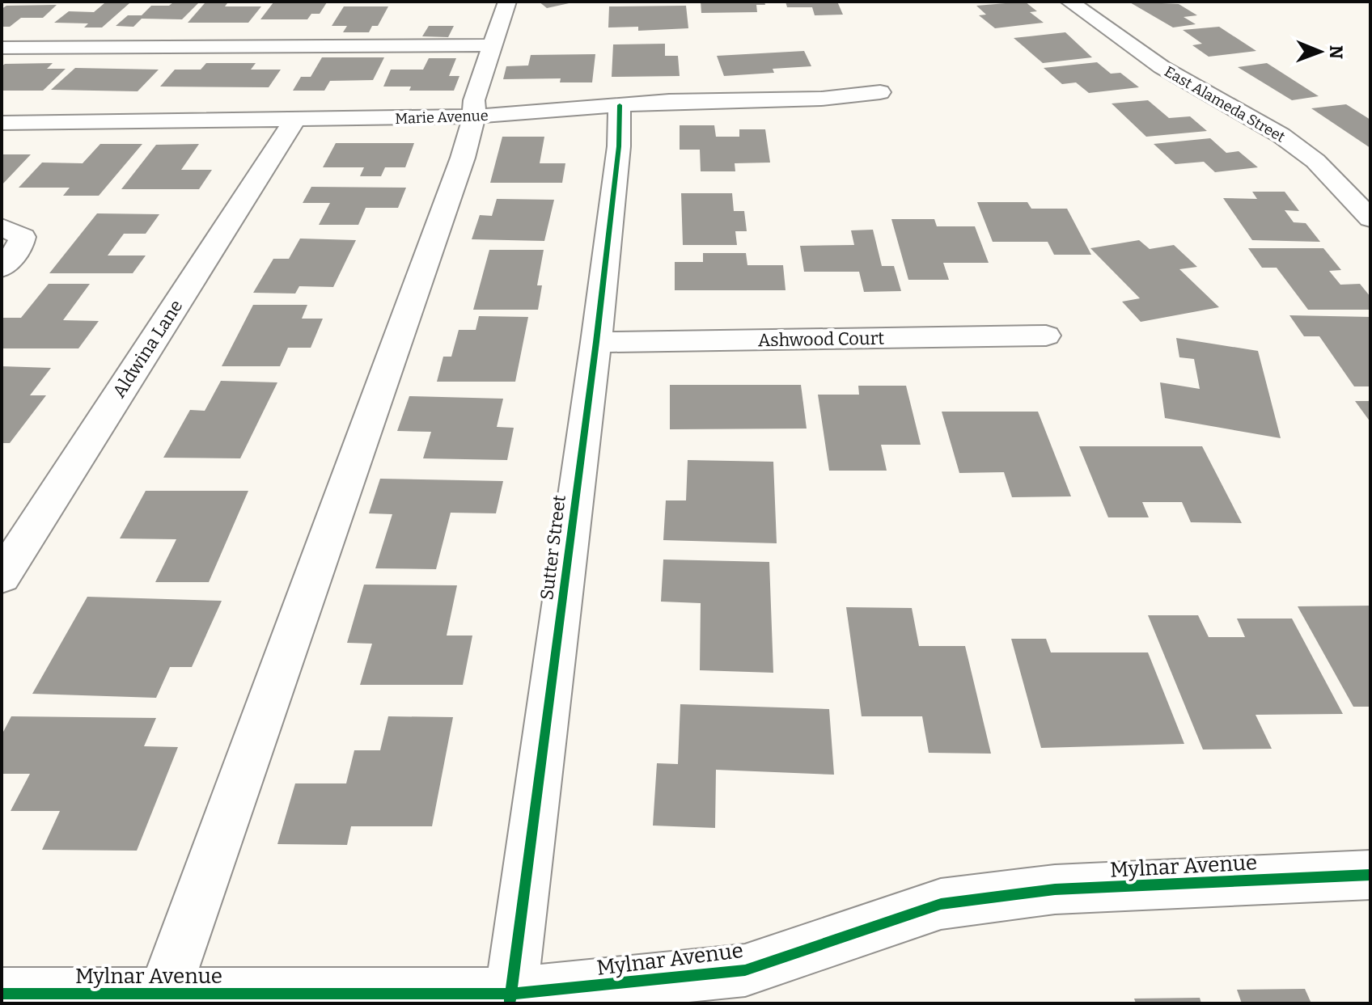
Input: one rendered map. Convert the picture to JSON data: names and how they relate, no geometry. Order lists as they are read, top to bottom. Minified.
{"streets":{"street":["East Alameda Street","Marie Avenue","Ashwood Court","Aldwina Lane","Sutter Street","Mylnar Avenue"]},"crossings":[["Marie Avenue","Aldwina Lane"],["Marie Avenue","Sutter Street"],["Ashwood Court","Sutter Street"],["Sutter Street","Mylnar Avenue"]],"north":"right"}
